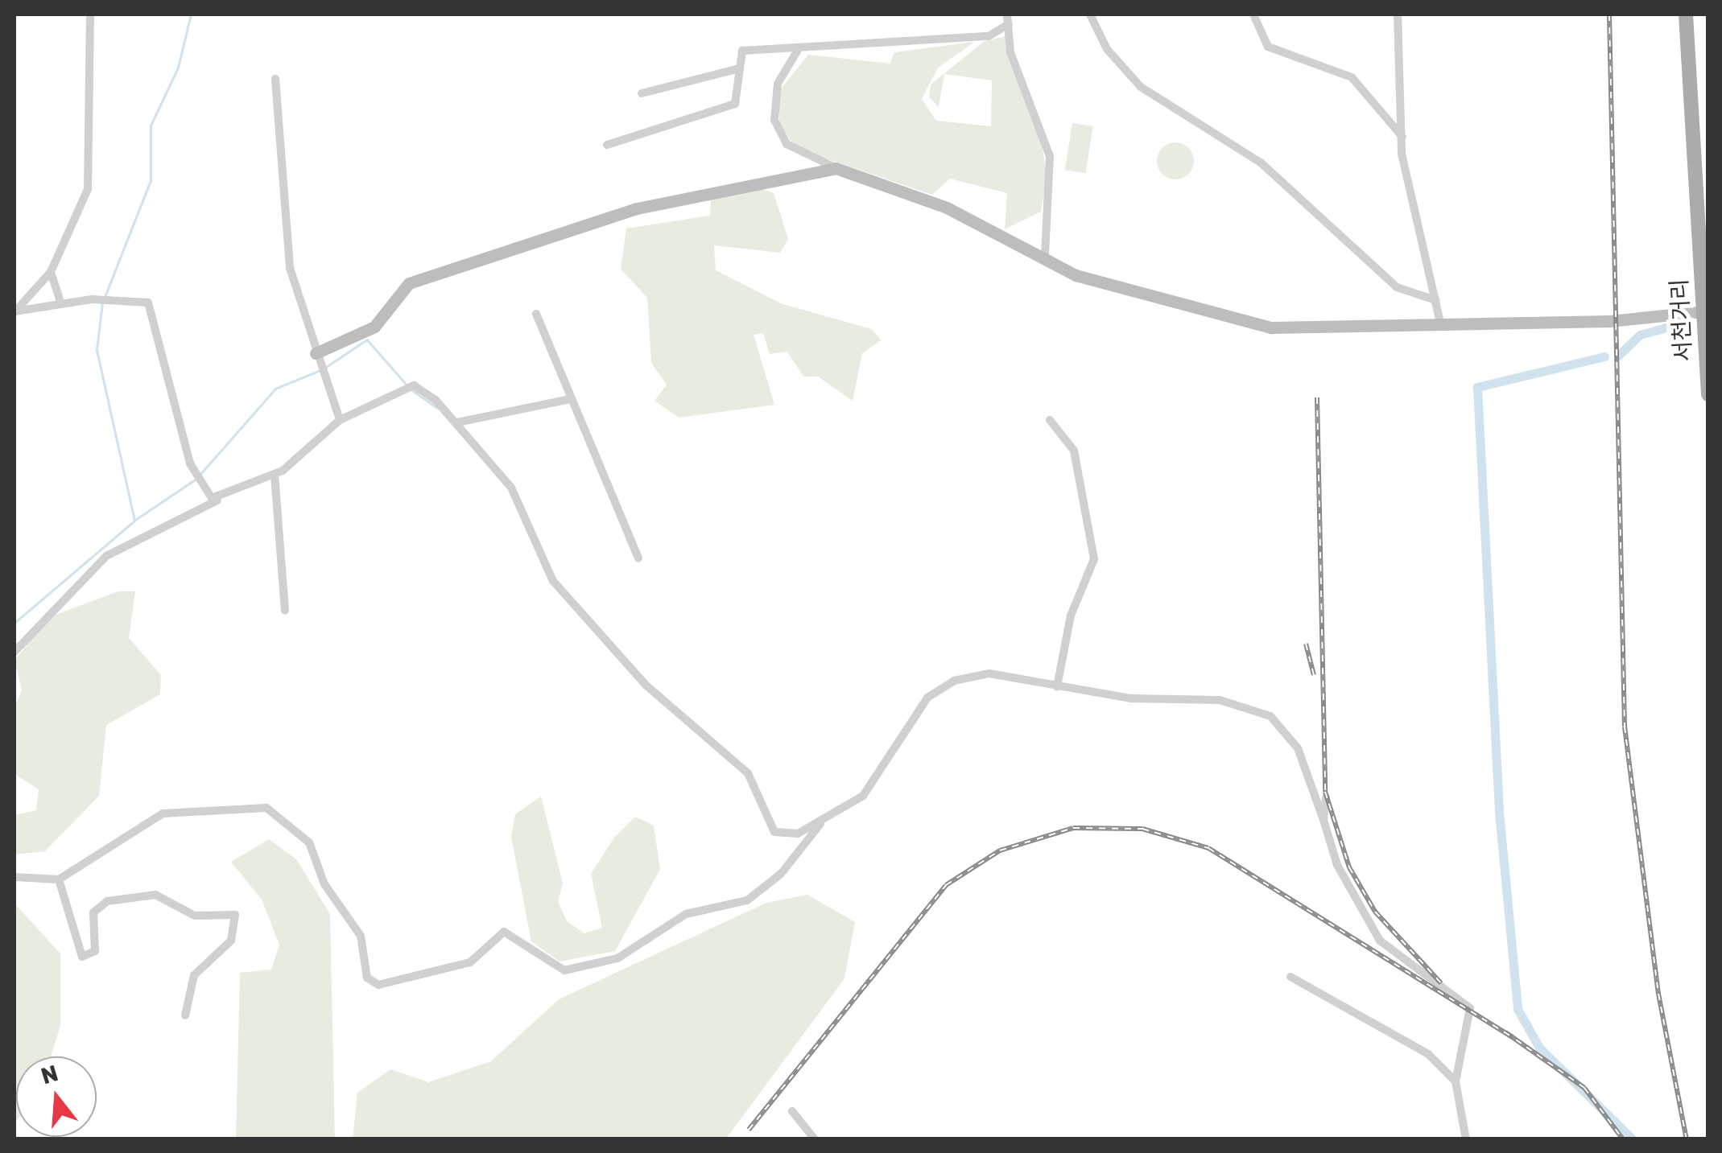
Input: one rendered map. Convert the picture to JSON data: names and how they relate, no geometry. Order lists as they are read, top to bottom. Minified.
{"streets":{"main road":["서천거리"]},"north":"top"}
